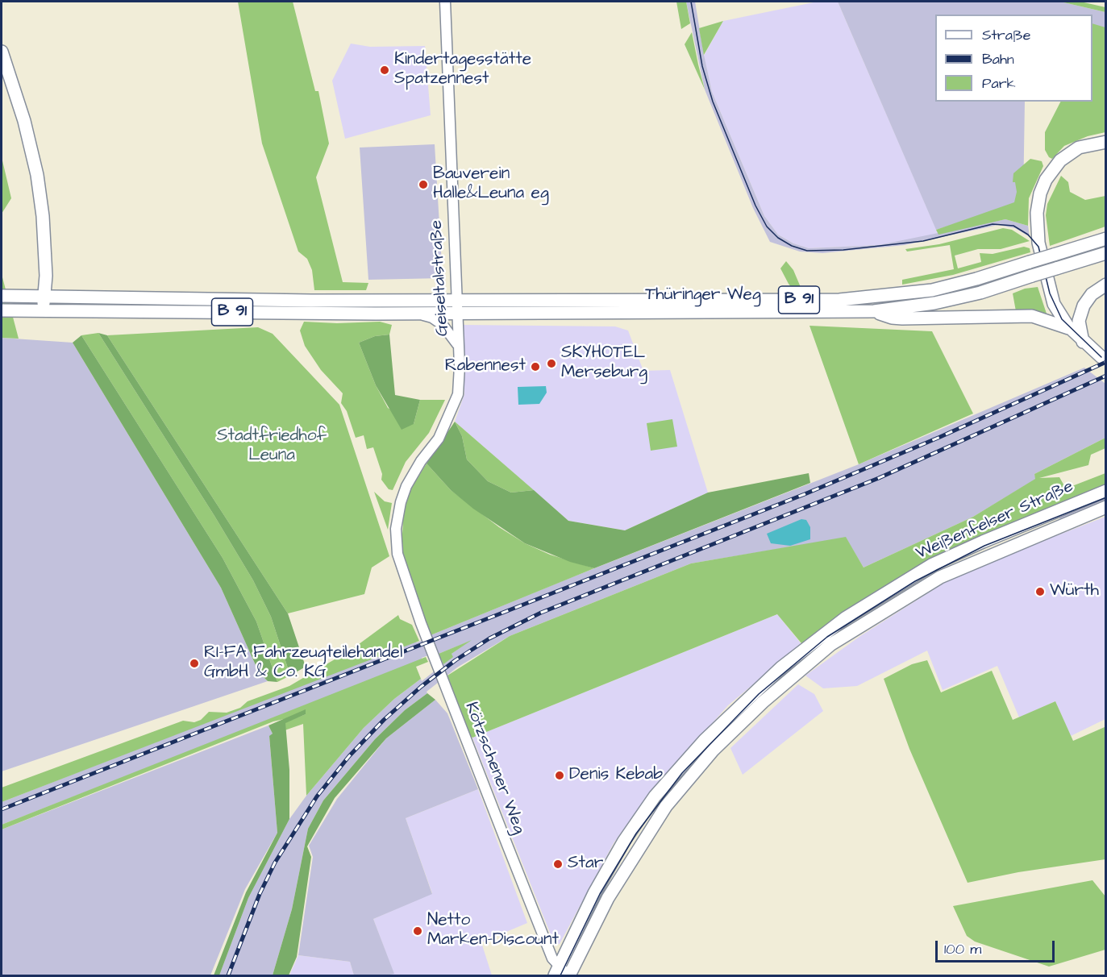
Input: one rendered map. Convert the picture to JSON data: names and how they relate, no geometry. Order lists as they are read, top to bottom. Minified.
{"streets":{"main road":["Thüringer Weg","B 91","Weißenfelser Straße"],"street":["Geiseltalstraße","Kötzschener Weg"]},"crossings":[["Geiseltalstraße","Thüringer Weg"],["Geiseltalstraße","B 91"],["Geiseltalstraße","Kötzschener Weg"],["Thüringer Weg","B 91"],["Weißenfelser Straße","Kötzschener Weg"]],"parks":["Stadtfriedhof Leuna"],"places":["Kindertagesstätte Spatzennest","Bauverein Halle&Leuna eg","SKYHOTEL Merseburg","Rabennest","Würth","RI-FA Fahrzeugteilehandel GmbH & Co. KG","Denis Kebab","Star","Netto Marken-Discount"],"legend":["Straße","Bahn","Park"],"scale_bar":"100 m"}
